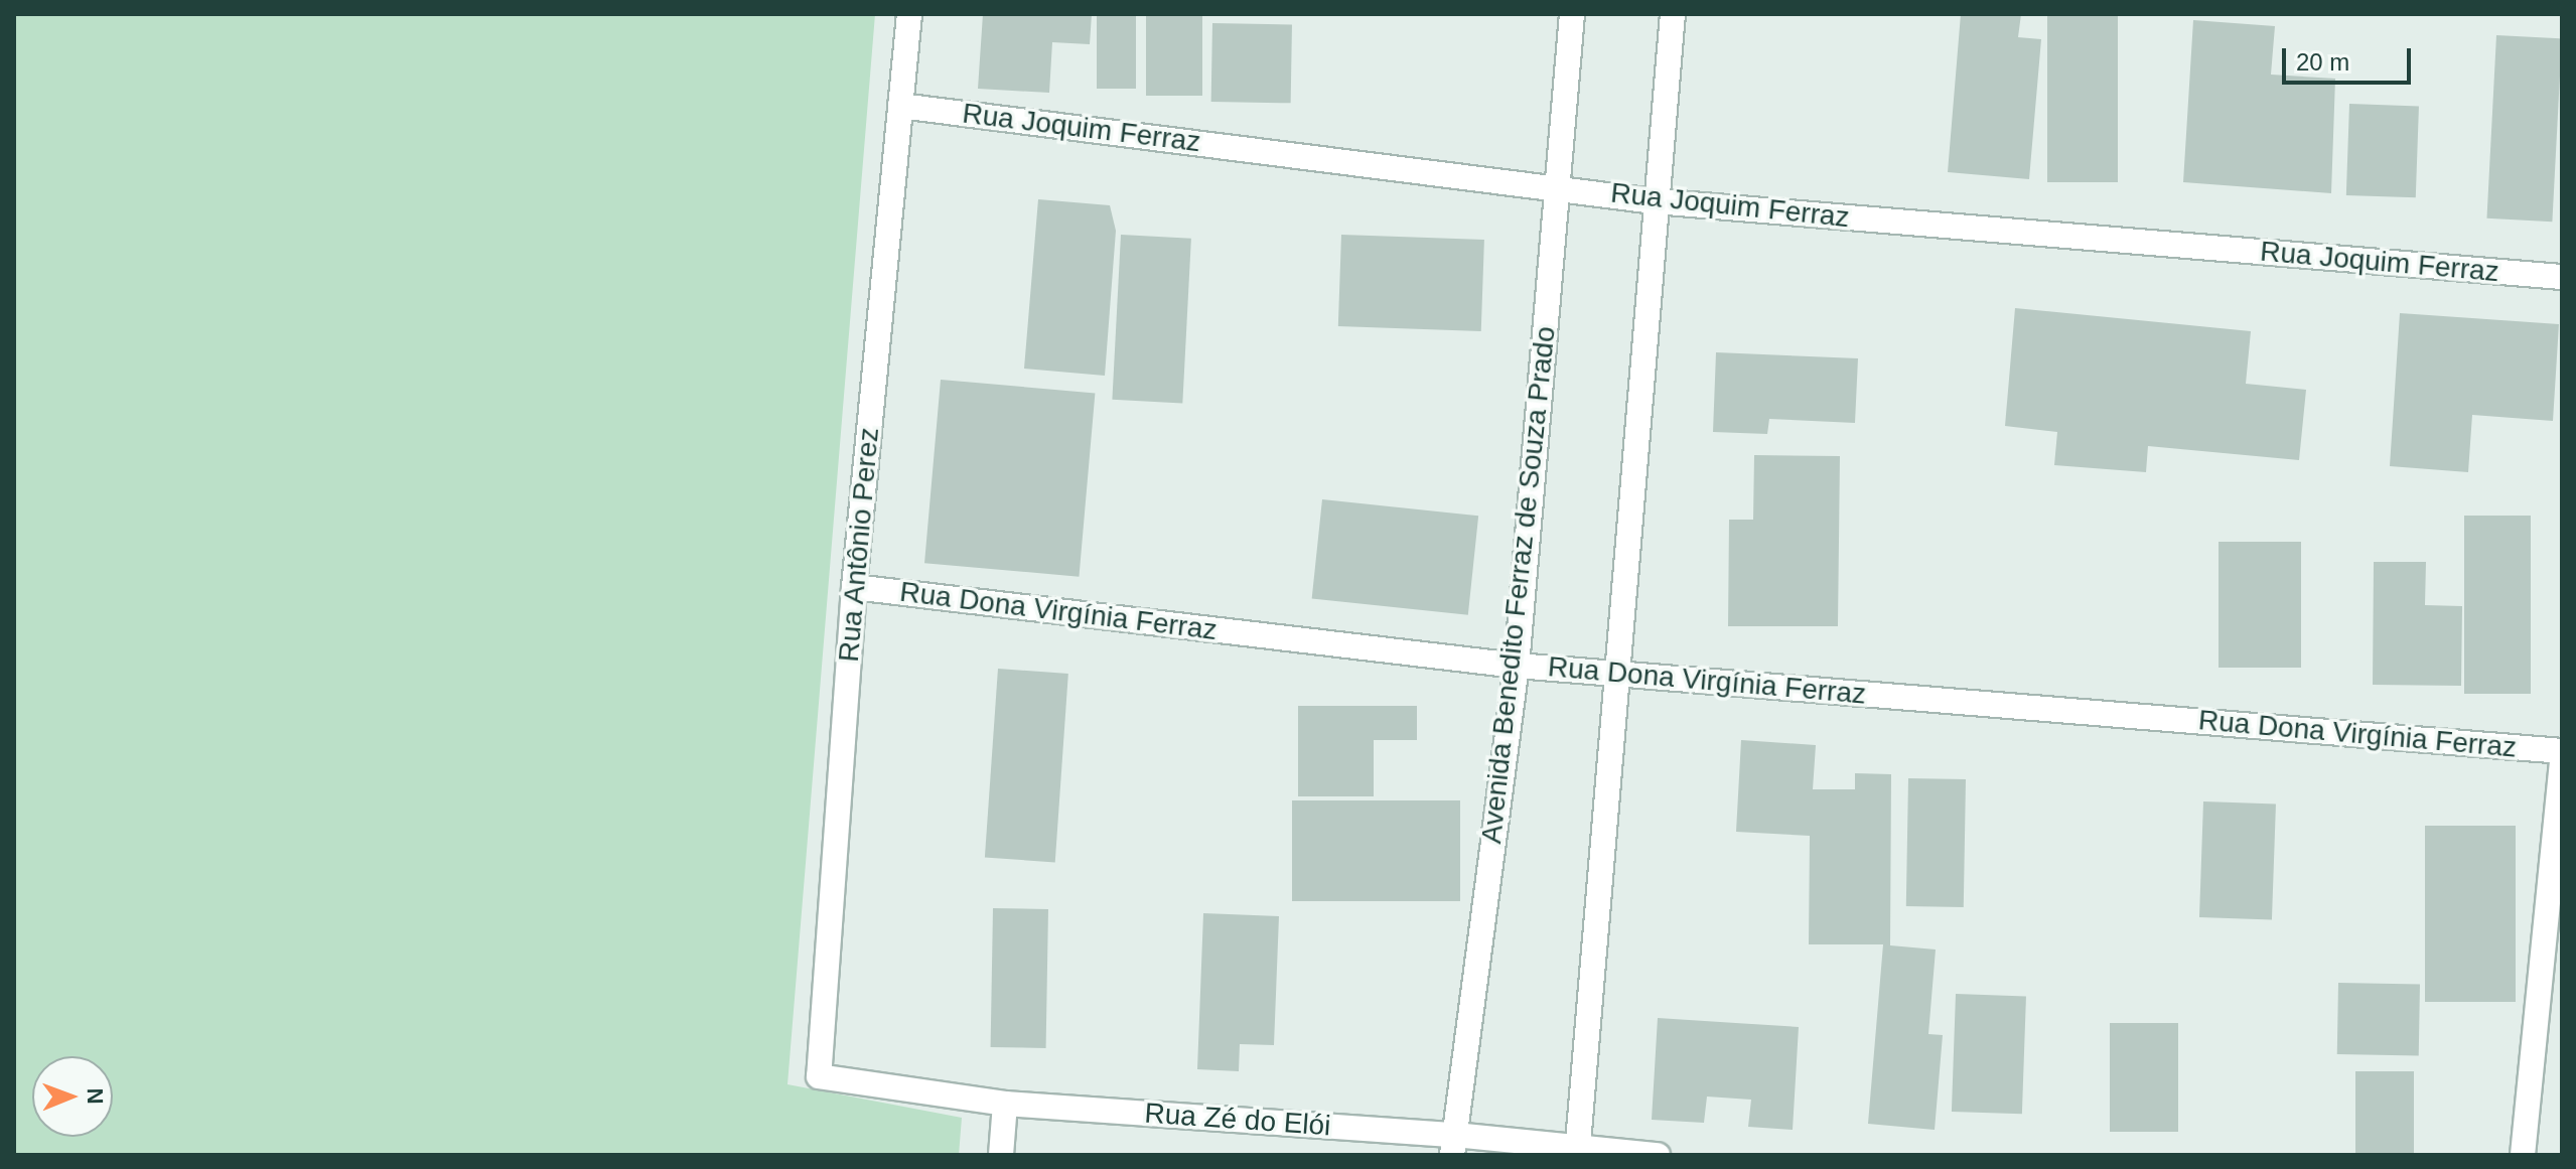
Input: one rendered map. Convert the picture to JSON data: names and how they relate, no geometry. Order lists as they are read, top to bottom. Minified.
{"streets":{"street":["Rua Joquim Ferraz","Rua Antônio Perez","Avenida Benedito Ferraz de Souza Prado","Rua Dona Virgínia Ferraz","Rua Zé do Elói"]},"crossings":[["Rua Joquim Ferraz","Rua Antônio Perez"],["Rua Joquim Ferraz","Avenida Benedito Ferraz de Souza Prado"],["Rua Antônio Perez","Rua Dona Virgínia Ferraz"],["Rua Antônio Perez","Rua Zé do Elói"],["Avenida Benedito Ferraz de Souza Prado","Rua Dona Virgínia Ferraz"],["Avenida Benedito Ferraz de Souza Prado","Rua Zé do Elói"]],"scale_bar":"20 m","north":"right"}
